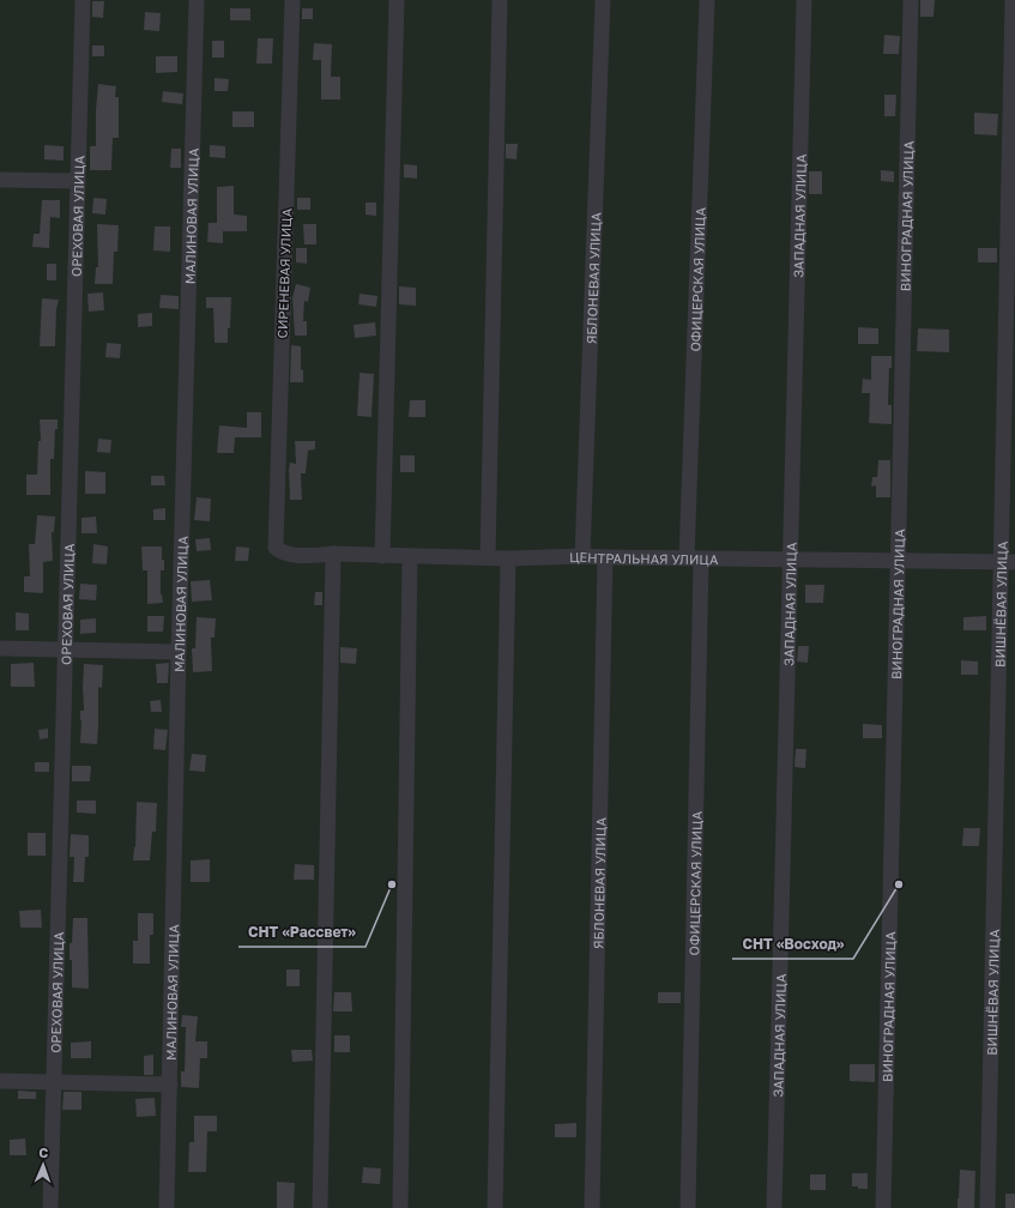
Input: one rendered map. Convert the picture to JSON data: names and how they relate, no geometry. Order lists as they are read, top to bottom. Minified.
{"streets":{"street":["ОРЕХОВАЯ УЛИЦА","МАЛИНОВАЯ УЛИЦА","ЗАПАДНАЯ УЛИЦА","ВИНОГРАДНАЯ УЛИЦА","СИРЕНЕВАЯ УЛИЦА","ЯБЛОНЕВАЯ УЛИЦА","ОФИЦЕРСКАЯ УЛИЦА","ЦЕНТРАЛЬНАЯ УЛИЦА","ВИШНЁВАЯ УЛИЦА"]},"crossings":[["ЗАПАДНАЯ УЛИЦА","ЦЕНТРАЛЬНАЯ УЛИЦА"],["ВИНОГРАДНАЯ УЛИЦА","ЦЕНТРАЛЬНАЯ УЛИЦА"],["СИРЕНЕВАЯ УЛИЦА","ЦЕНТРАЛЬНАЯ УЛИЦА"],["ЯБЛОНЕВАЯ УЛИЦА","ЦЕНТРАЛЬНАЯ УЛИЦА"],["ОФИЦЕРСКАЯ УЛИЦА","ЦЕНТРАЛЬНАЯ УЛИЦА"],["ЦЕНТРАЛЬНАЯ УЛИЦА","ВИШНЁВАЯ УЛИЦА"]],"places":["СНТ «Рассвет»","СНТ «Восход»"],"north":"top"}
